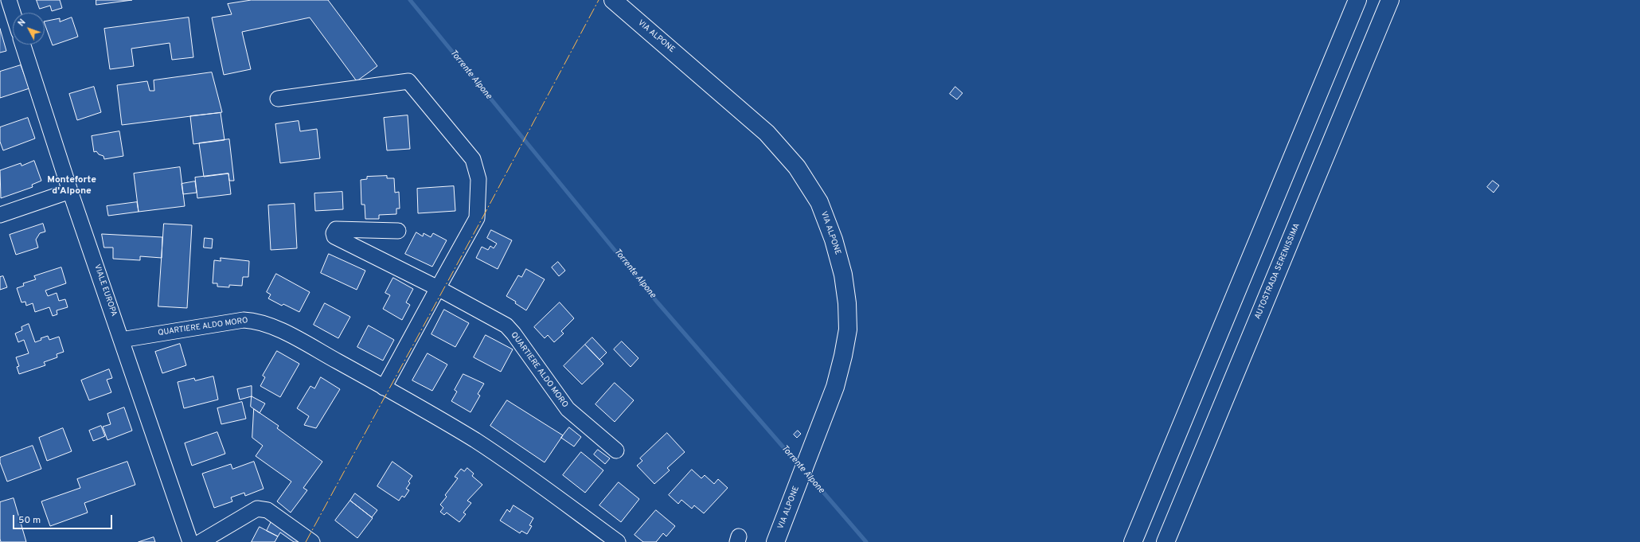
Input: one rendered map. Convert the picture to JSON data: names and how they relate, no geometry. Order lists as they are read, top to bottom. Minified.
{"streets":{"main road":["VIA ALPONE","AUTOSTRADA SERENISSIMA"],"street":["VIALE EUROPA","QUARTIERE ALDO MORO"]},"crossings":[["VIALE EUROPA","QUARTIERE ALDO MORO"]],"districts":["Monteforte d'Alpone"],"water":["Torrente Alpone"],"scale_bar":"50 m","north":"top left"}
